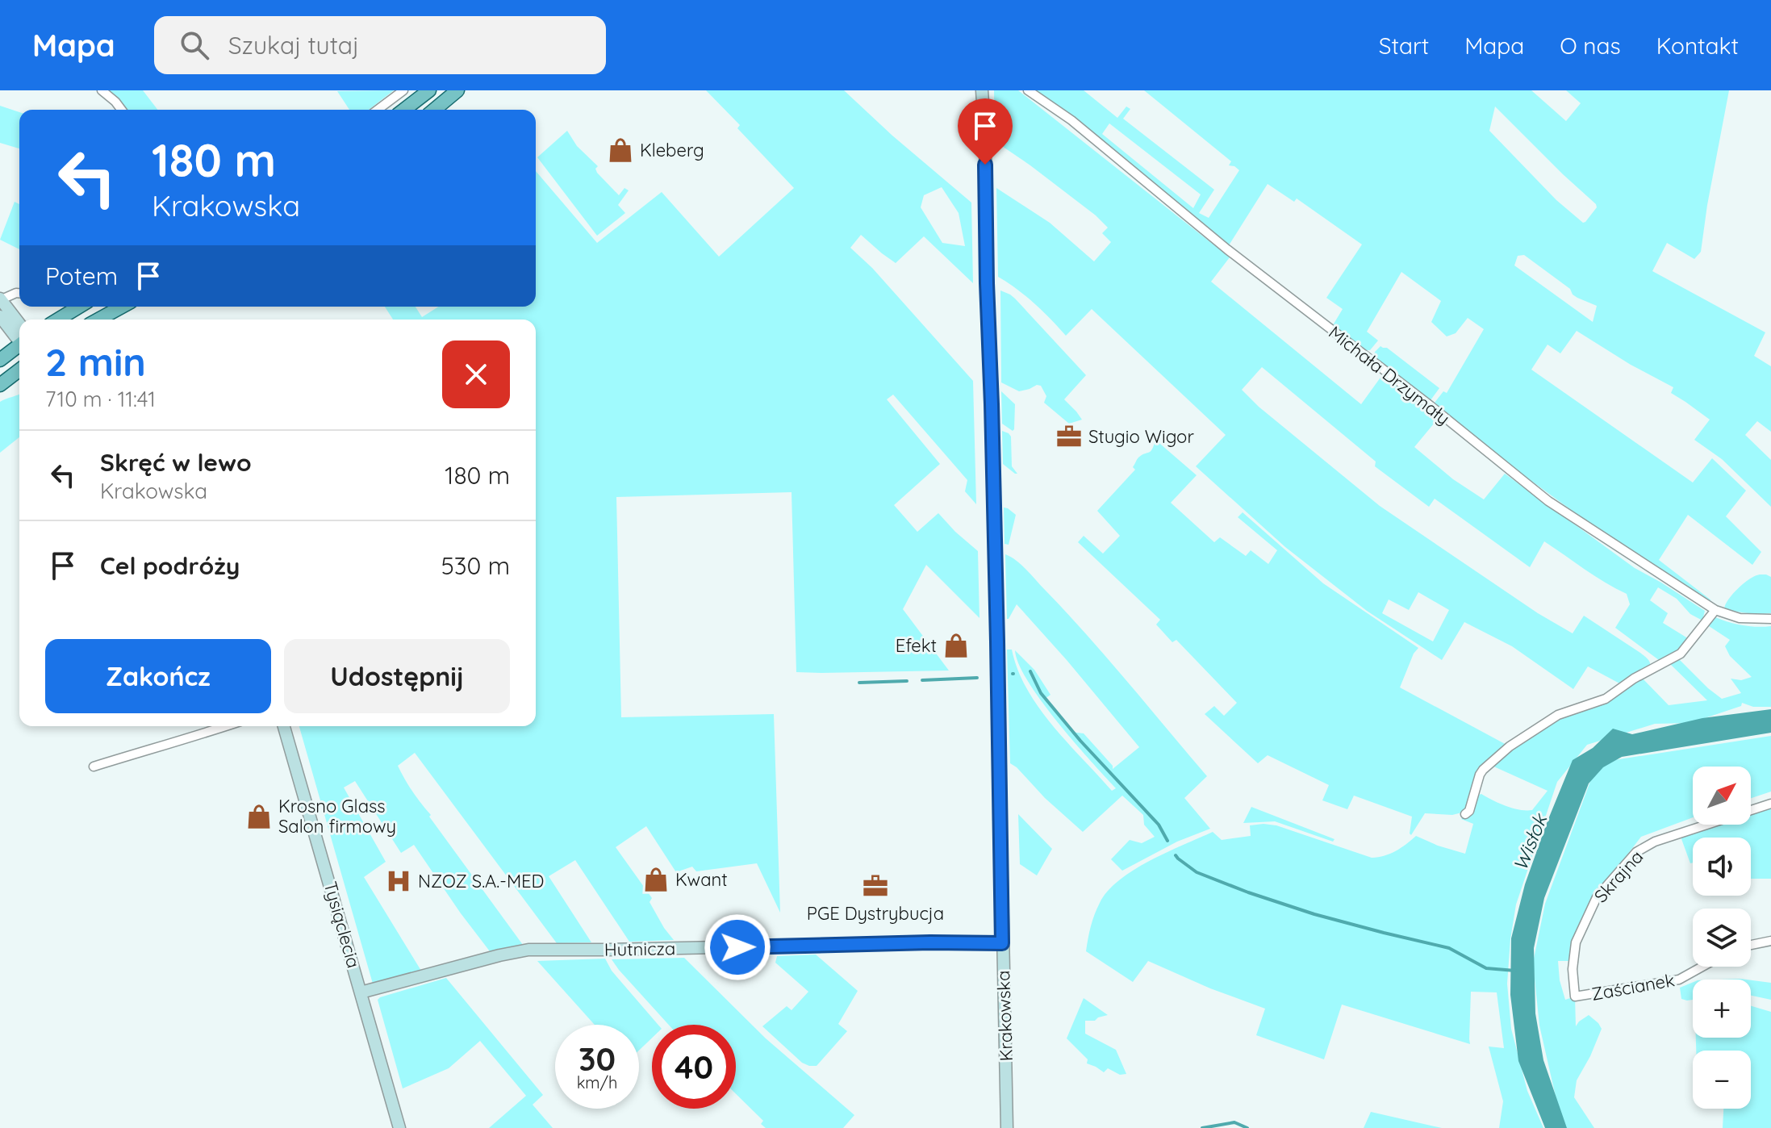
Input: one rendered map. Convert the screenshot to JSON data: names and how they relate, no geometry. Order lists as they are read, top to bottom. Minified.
{"streets":{"street":["Michała Drzymały","Skrajna","Tysiąclecia","Hutnicza","Zaścianek","Krakowska"]},"crossings":[["Skrajna","Zaścianek"],["Tysiąclecia","Hutnicza"],["Hutnicza","Krakowska"]],"water":["Wisłok"],"places":{"shop":["Kleberg","Efekt","Krosno Glass Salon firmowy","Kwant"],"office":["Stugio Wigor","PGE Dystrybucja"],"hospital":["NZOZ S.A.-MED"]},"north":"top right","page":{"header":"Mapa","search":"Szukaj tutaj","nav":["Start","Mapa","O nas","Kontakt"],"turn":["180 m","Krakowska"],"then":"Potem","heading":["2 min","710 m · 11:41"],"list":[{"name":"Skręć w lewo","note":"Krakowska","value":"180 m"},{"name":"Cel podróży","value":"530 m"}],"buttons":["Zakończ","Udostępnij"],"map_buttons":["+","−"],"speed":"30 km/h","limit":"40"}}
